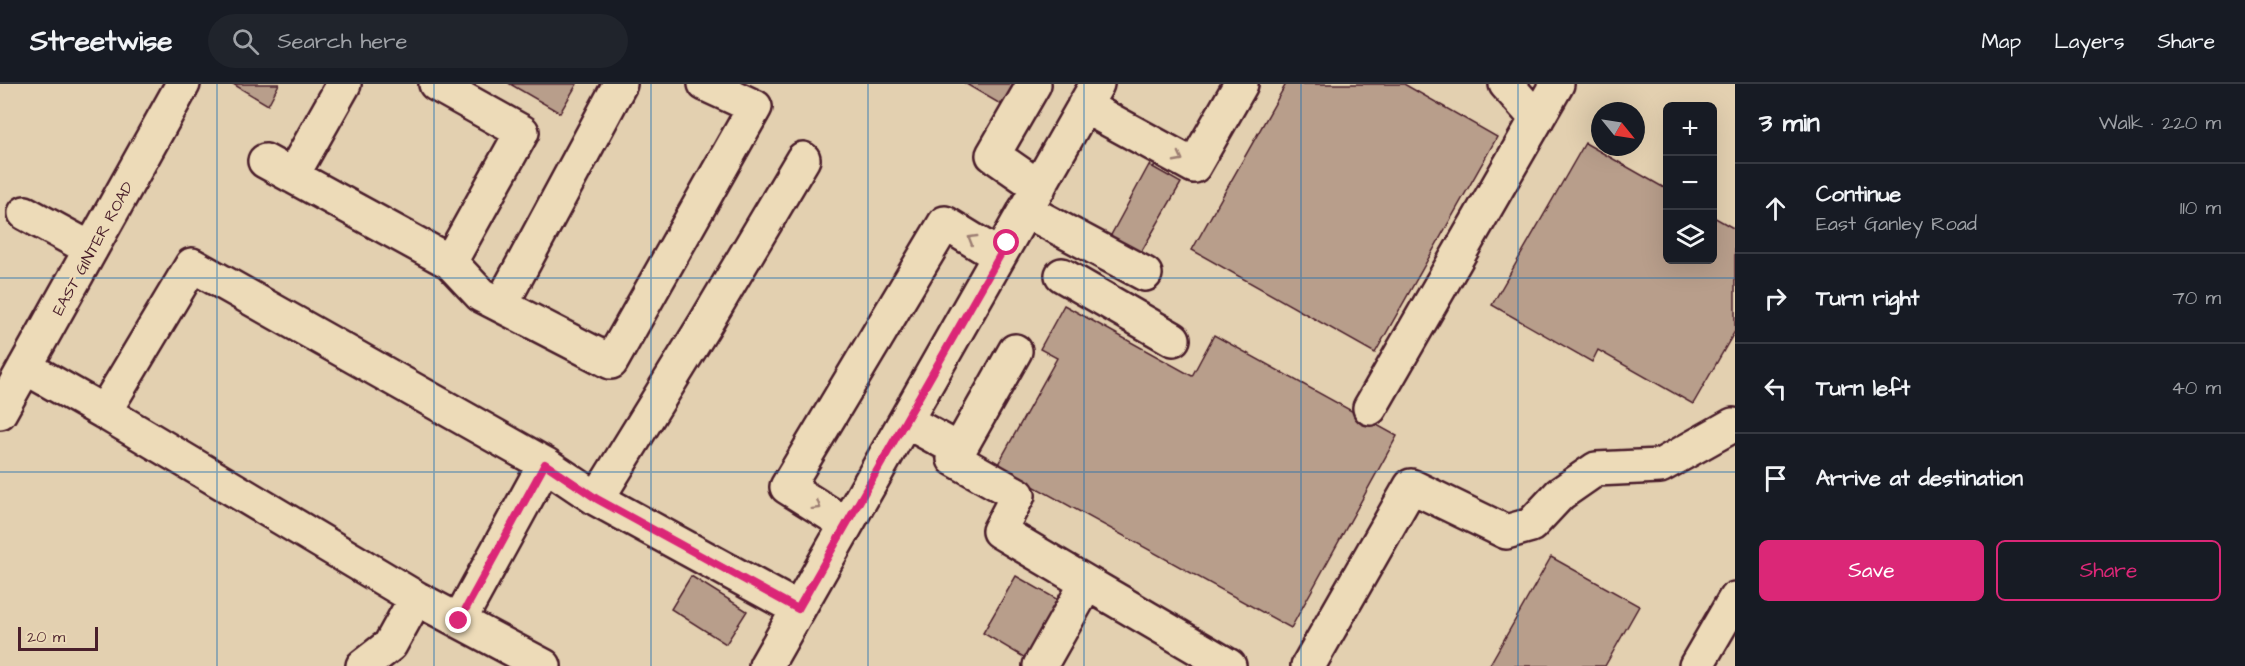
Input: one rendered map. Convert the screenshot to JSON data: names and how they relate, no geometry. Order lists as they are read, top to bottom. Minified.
{"streets":{"street":["EAST GINTER ROAD"]},"scale_bar":"20 m","north":"bottom right","page":{"header":"Streetwise","search":"Search here","nav":["Map","Layers","Share"],"heading":["3 min","Walk · 220 m"],"map_buttons":["+","−"],"list":[["Continue","East Ganley Road","110 m"],["Turn right","70 m"],["Turn left","40 m"],"Arrive at destination"],"buttons":["Save","Share"],"scale":"20 m"}}
